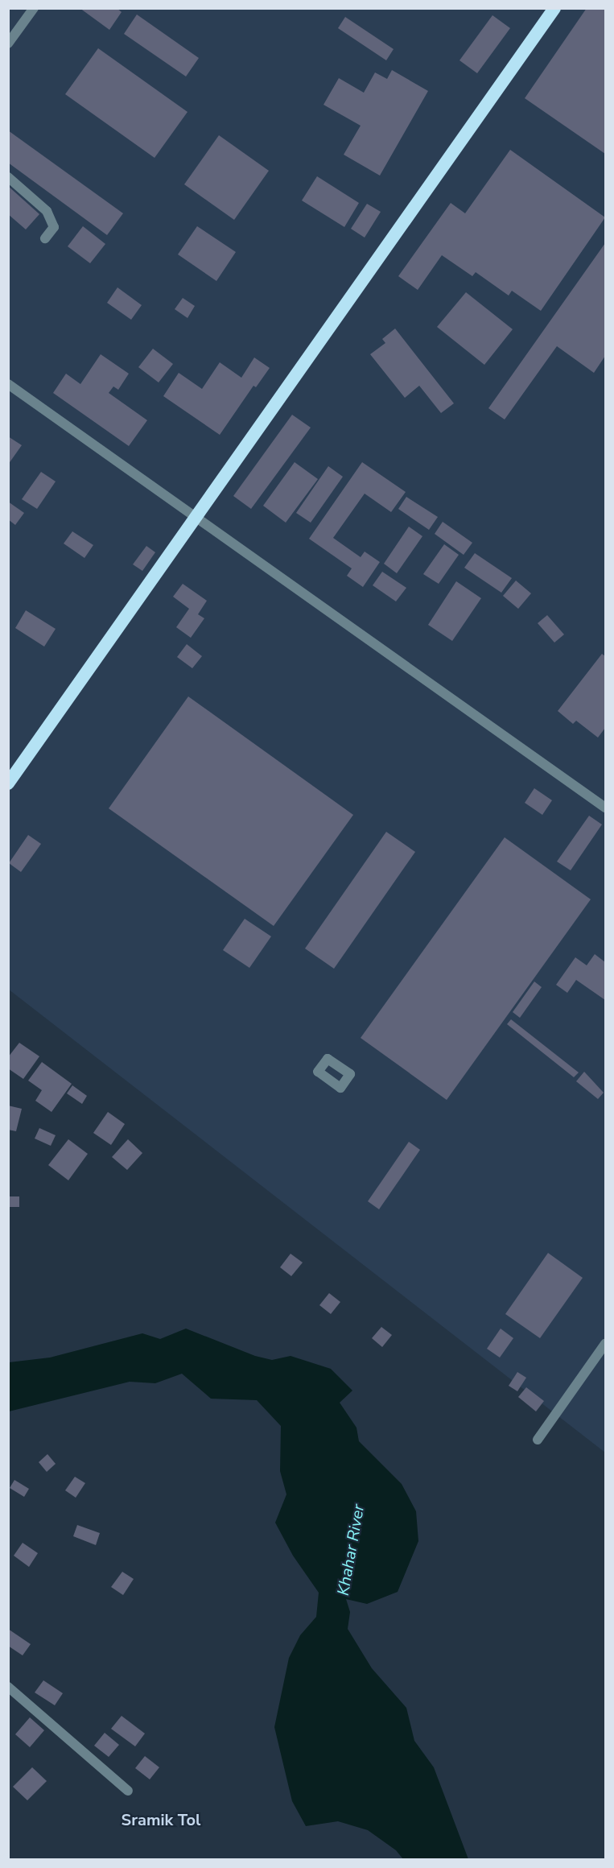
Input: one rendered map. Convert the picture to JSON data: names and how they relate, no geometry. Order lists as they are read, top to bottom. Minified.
{"districts":["Sramik Tol"],"water":["Khahar River"]}
